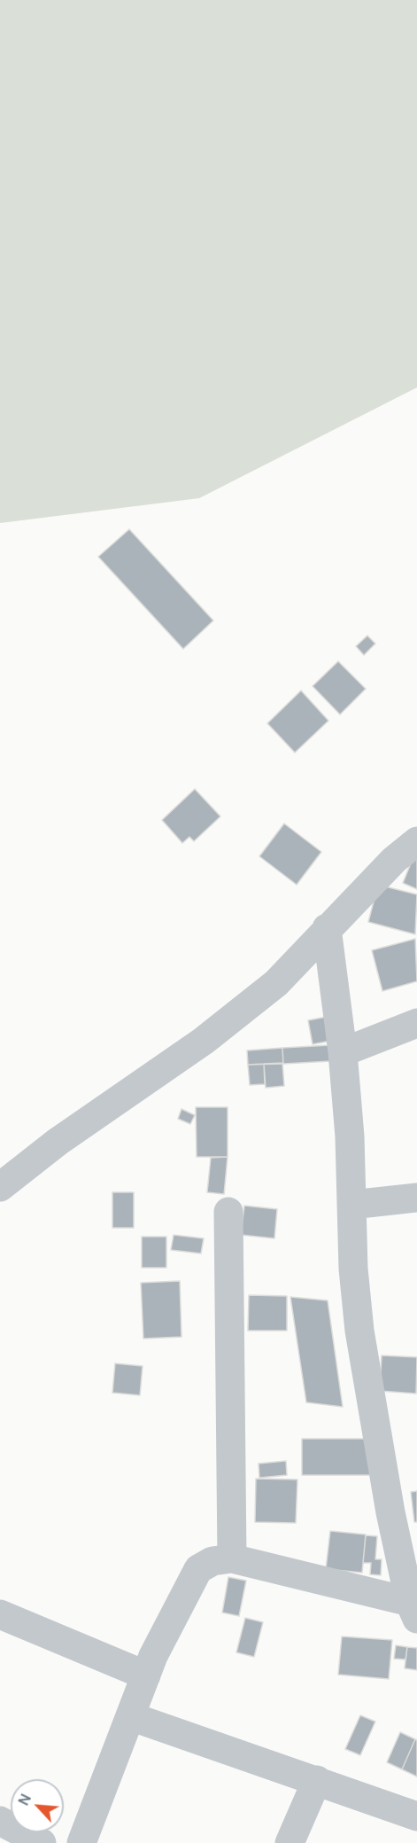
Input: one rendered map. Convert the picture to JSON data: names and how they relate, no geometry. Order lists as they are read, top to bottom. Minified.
{"north":"top left"}
